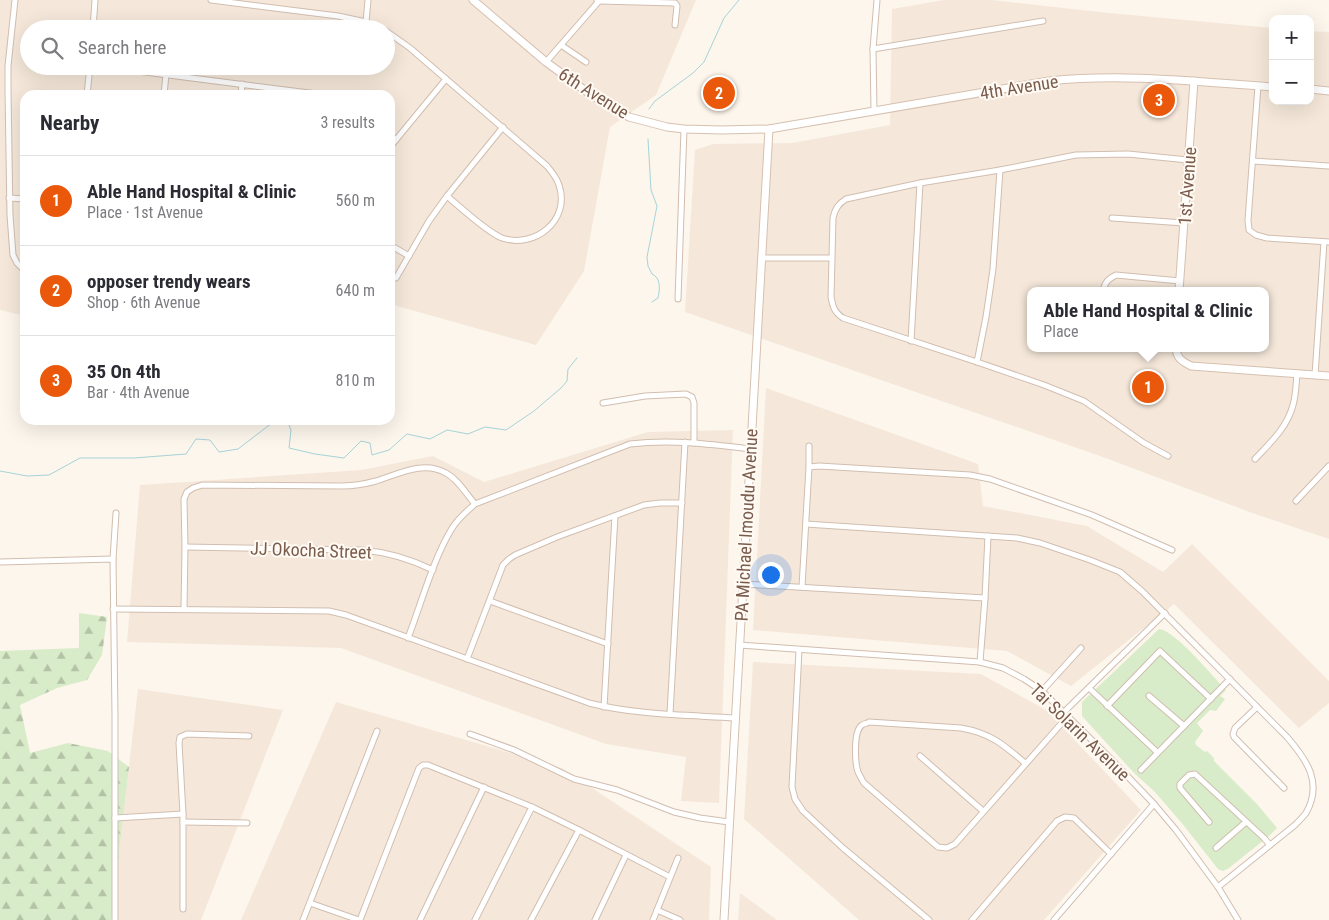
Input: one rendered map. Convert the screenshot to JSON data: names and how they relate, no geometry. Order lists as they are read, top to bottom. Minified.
{"streets":{"street":["4th Avenue","6th Avenue","1st Avenue","PA Michael Imoudu Avenue","JJ Okocha Street","Tai Solarin Avenue"]},"crossings":[["4th Avenue","6th Avenue"],["4th Avenue","1st Avenue"],["4th Avenue","PA Michael Imoudu Avenue"],["6th Avenue","PA Michael Imoudu Avenue"],["PA Michael Imoudu Avenue","Tai Solarin Avenue"]],"page":{"map_buttons":["+","−"],"search":"Search here","pins":["2","3","1"],"heading":["Nearby","3 results"],"list":[{"mark":"1","name":"Able Hand Hospital & Clinic","note":"Place · 1st Avenue","value":"560 m"},{"mark":"2","name":"opposer trendy wears","note":"Shop · 6th Avenue","value":"640 m"},{"mark":"3","name":"35 On 4th","note":"Bar · 4th Avenue","value":"810 m"}],"popup":["Able Hand Hospital & Clinic","Place"]}}
